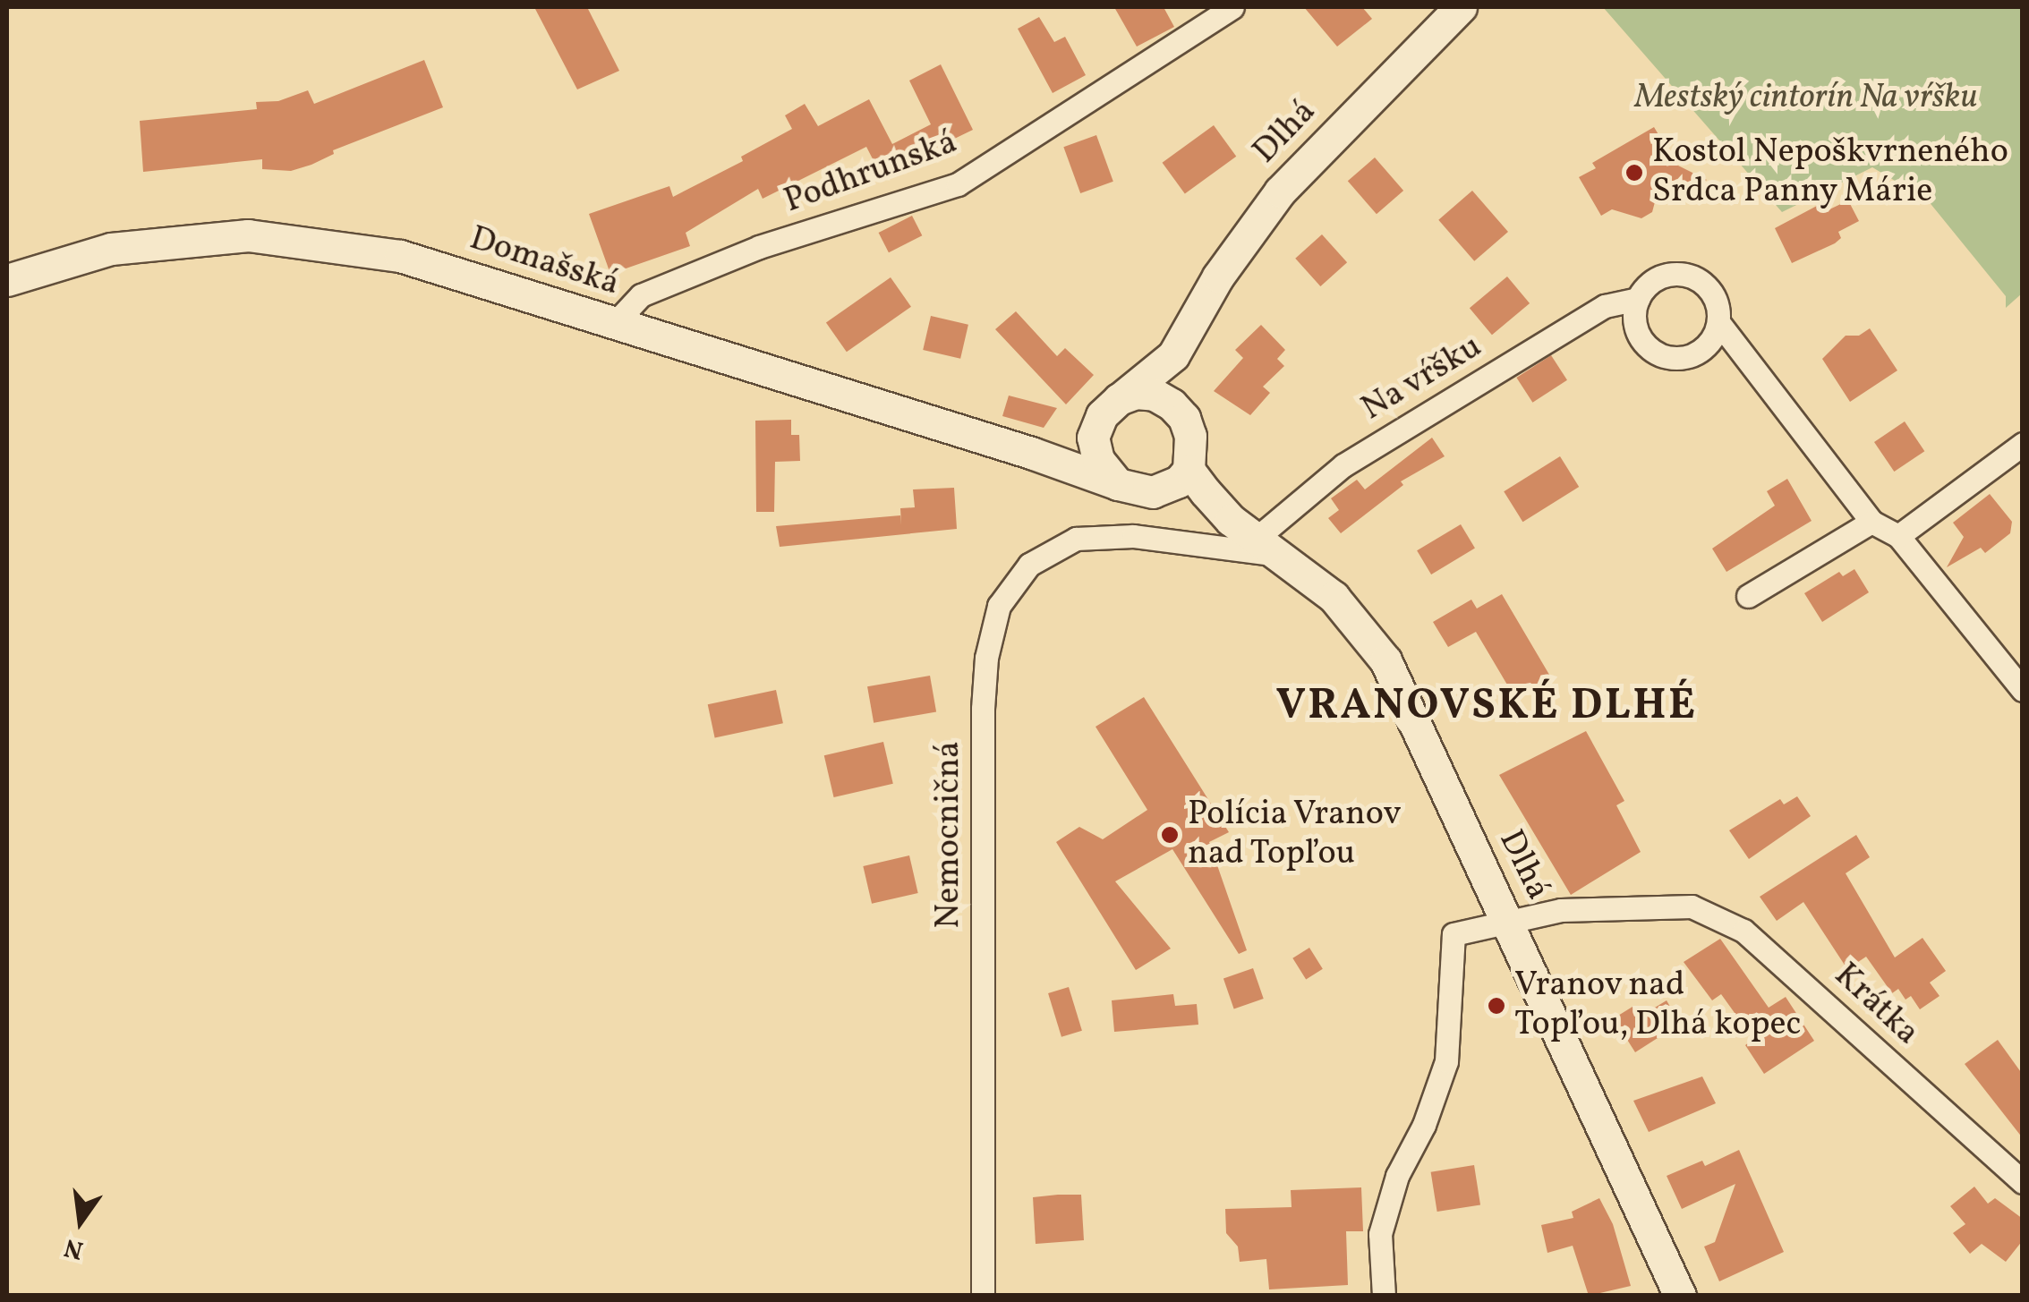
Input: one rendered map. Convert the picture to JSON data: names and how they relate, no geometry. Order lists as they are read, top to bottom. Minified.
{"streets":{"street":["Dlhá","Podhrunská","Domašská","Na vŕšku","Nemocničná","Krátka"]},"crossings":[["Dlhá","Na vŕšku"],["Dlhá","Nemocničná"],["Dlhá","Krátka"],["Podhrunská","Domašská"],["Na vŕšku","Nemocničná"]],"districts":["VRANOVSKÉ DLHÉ"],"parks":["Mestský cintorín Na vŕšku"],"places":["Kostol Nepoškvrneného Srdca Panny Márie","Polícia Vranov nad Topľou","Vranov nad Topľou, Dlhá kopec"],"north":"bottom"}
